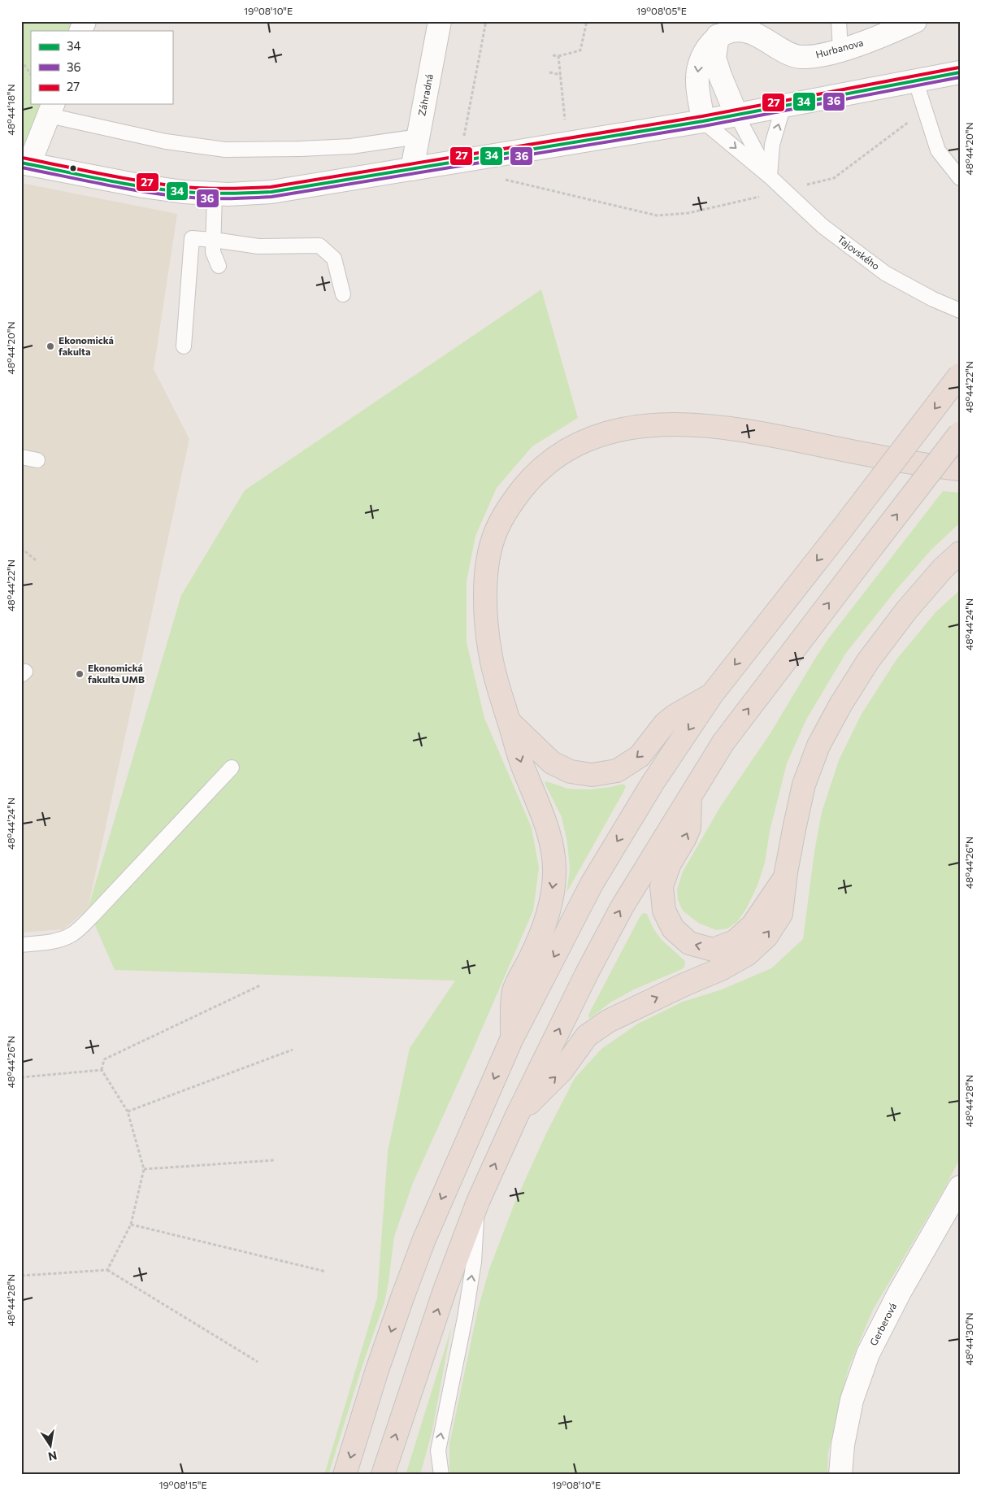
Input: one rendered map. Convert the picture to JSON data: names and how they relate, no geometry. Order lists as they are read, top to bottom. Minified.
{"streets":{"street":["Hurbanova","Záhradná","Gerberová"],"lane":["Tajovského"]},"places":["Ekonomická fakulta","Ekonomická fakulta UMB"],"lines":["transit line 27","transit line 34","transit line 36"],"legend":["34","36","27"],"north":"bottom","coordinates":["19°08'10\"E","19°08'05\"E","48°44'18\"N","48°44'20\"N","48°44'22\"N","48°44'24\"N","48°44'26\"N","48°44'28\"N","48°44'30\"N","19°08'15\"E"]}
